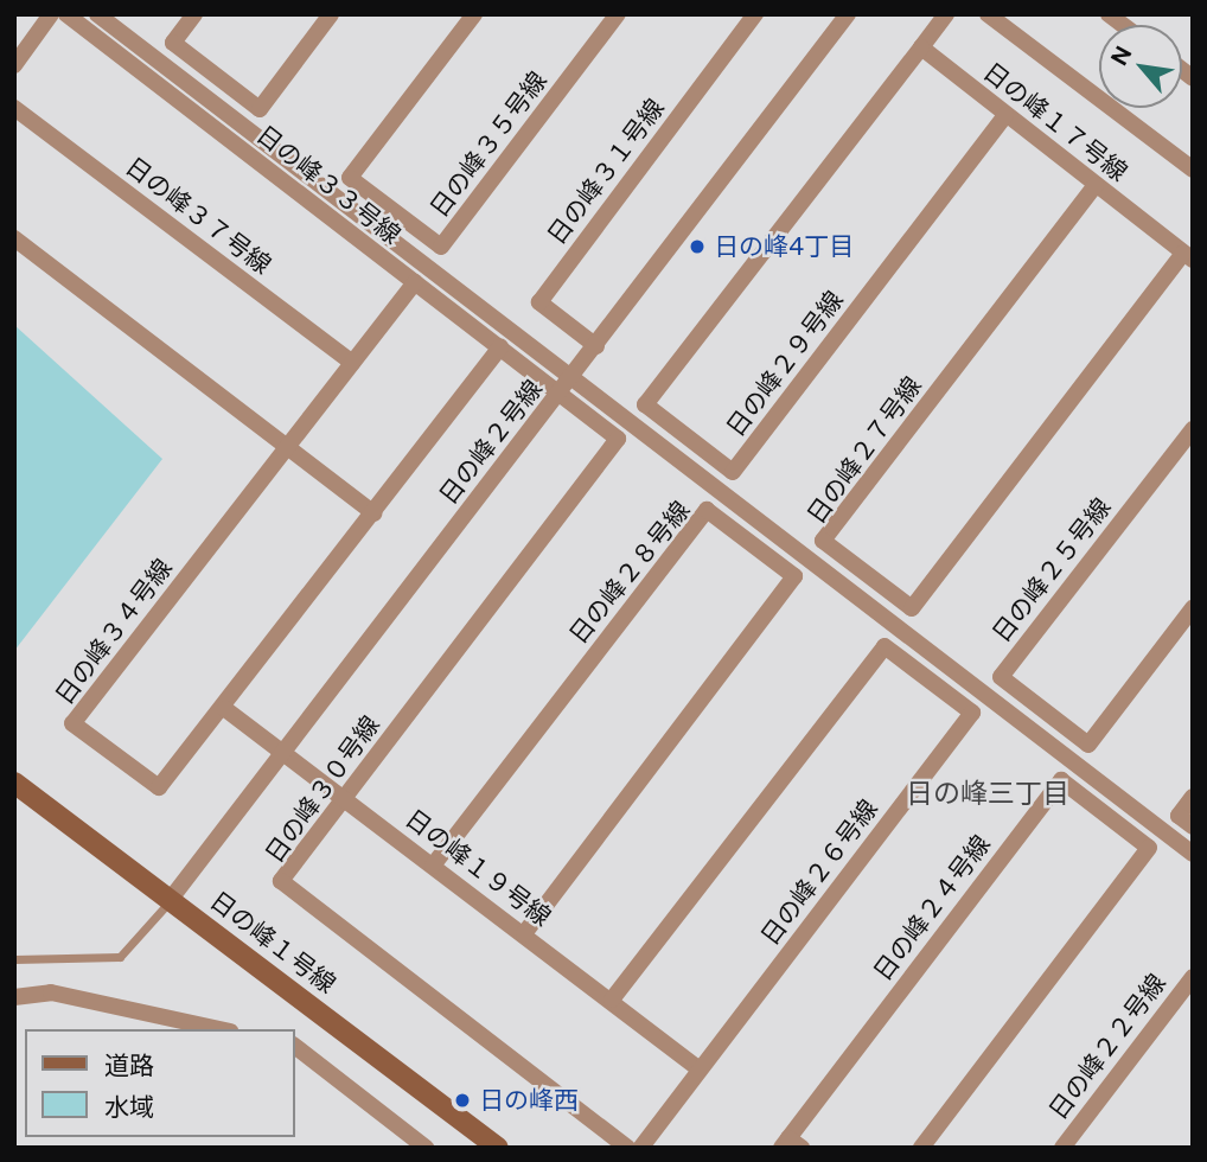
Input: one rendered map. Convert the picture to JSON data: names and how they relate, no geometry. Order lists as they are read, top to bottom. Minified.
{"streets":{"street":["日の峰１７号線","日の峰３５号線","日の峰３１号線","日の峰３３号線","日の峰３７号線","日の峰２９号線","日の峰２号線","日の峰２７号線","日の峰２５号線","日の峰２８号線","日の峰３４号線","日の峰３０号線","日の峰１９号線","日の峰２６号線","日の峰２４号線","日の峰１号線","日の峰２２号線"]},"crossings":[["日の峰１７号線","日の峰２９号線"],["日の峰１７号線","日の峰２７号線"],["日の峰３１号線","日の峰２号線"],["日の峰３３号線","日の峰２号線"],["日の峰３３号線","日の峰３４号線"],["日の峰３３号線","日の峰３０号線"],["日の峰３７号線","日の峰３４号線"],["日の峰２号線","日の峰３０号線"],["日の峰２号線","日の峰１９号線"],["日の峰２号線","日の峰１号線"],["日の峰２８号線","日の峰１９号線"],["日の峰３４号線","日の峰１９号線"],["日の峰３０号線","日の峰１９号線"],["日の峰１９号線","日の峰２６号線"]],"districts":["日の峰三丁目"],"places":["日の峰4丁目","日の峰西"],"legend":["道路","水域"],"north":"top left"}
